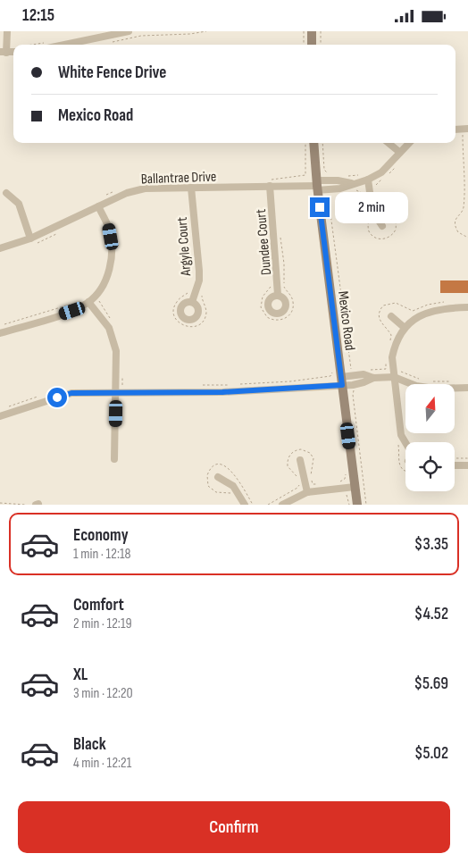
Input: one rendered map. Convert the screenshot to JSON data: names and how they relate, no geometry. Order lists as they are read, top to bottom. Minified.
{"streets":{"street":["Ballantrae Drive","Dundee Court","Argyle Court","Mexico Road"]},"crossings":[["Ballantrae Drive","Dundee Court"],["Ballantrae Drive","Argyle Court"],["Ballantrae Drive","Mexico Road"]],"north":"top","page":{"status":"12:15","banner":["White Fence Drive","Mexico Road"],"bubble":"2 min","list":[{"name":"Economy","note":"1 min · 12:18","value":"$3.35"},{"name":"Comfort","note":"2 min · 12:19","value":"$4.52"},{"name":"XL","note":"3 min · 12:20","value":"$5.69"},{"name":"Black","note":"4 min · 12:21","value":"$5.02"}],"buttons":"Confirm"}}
